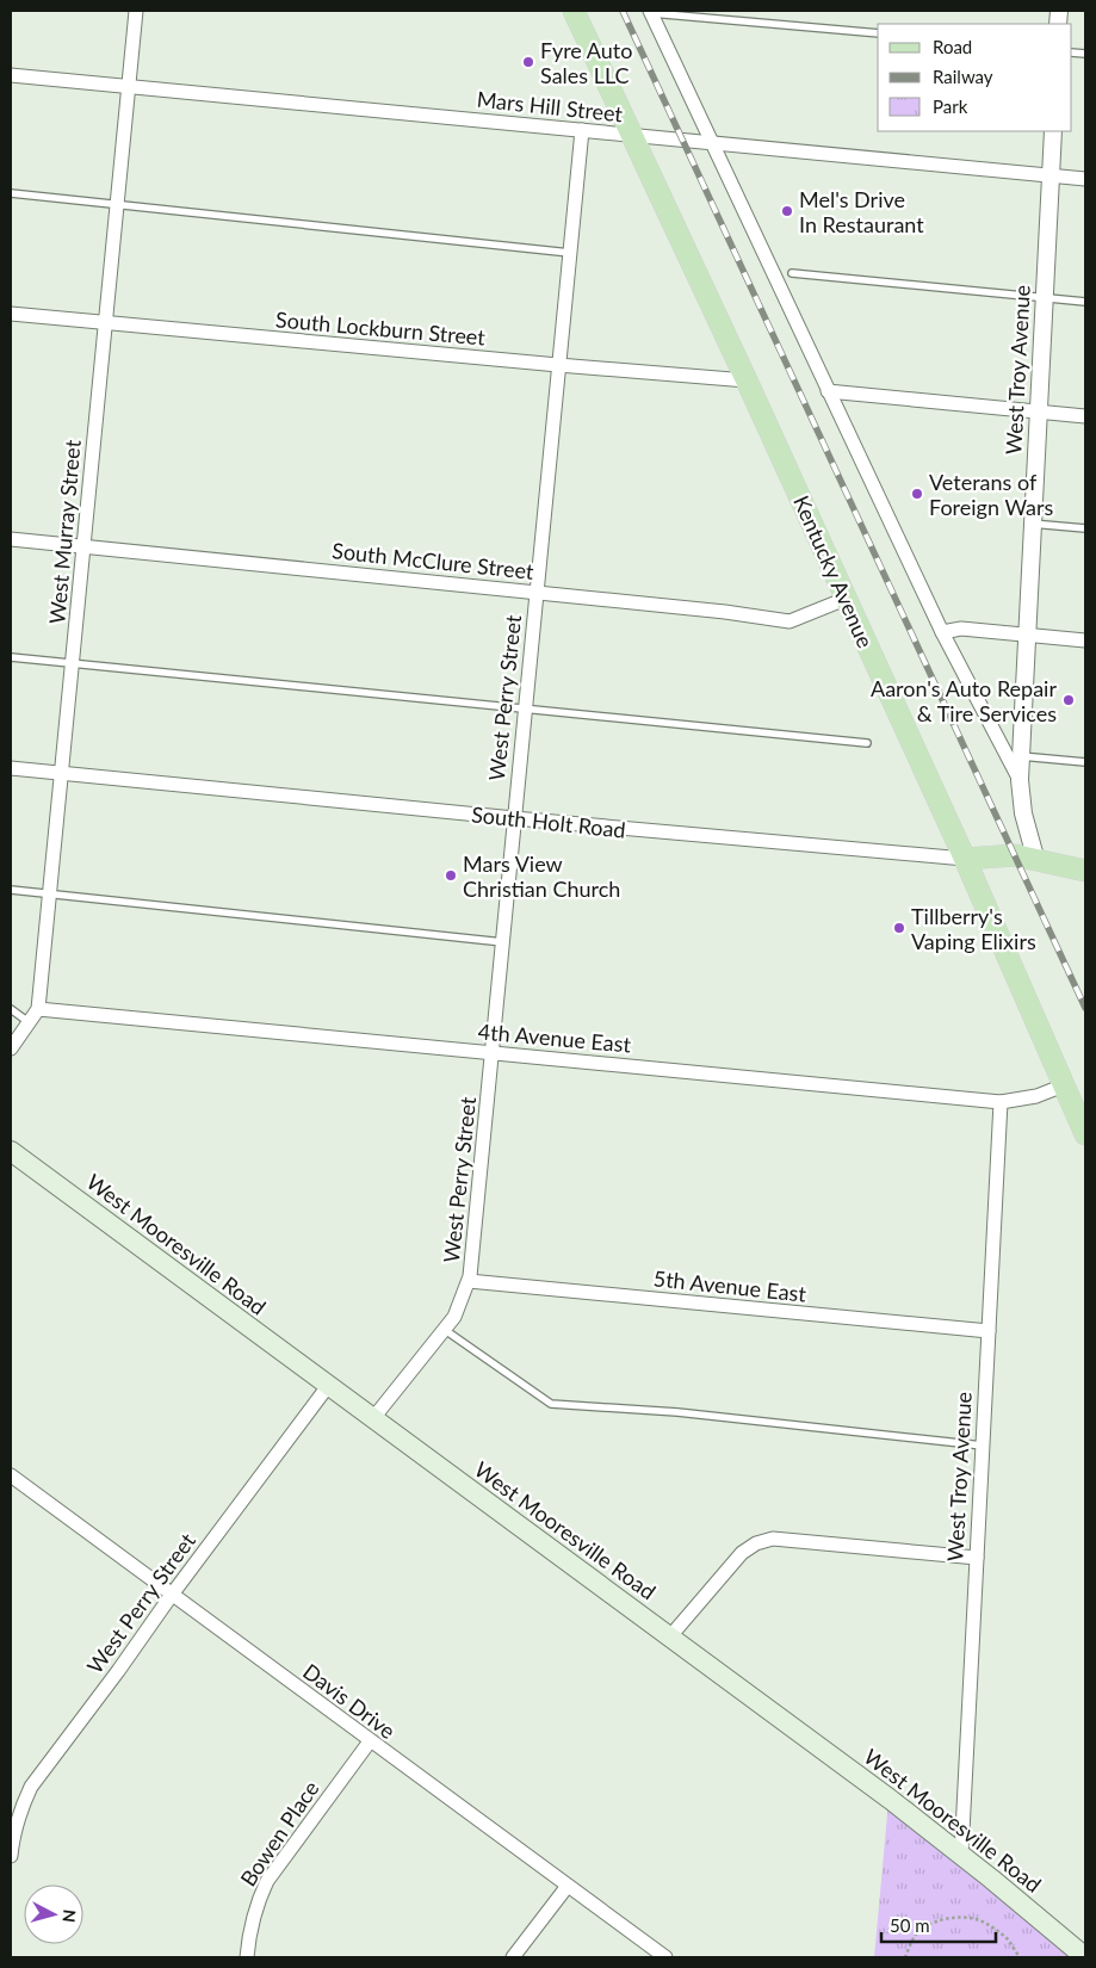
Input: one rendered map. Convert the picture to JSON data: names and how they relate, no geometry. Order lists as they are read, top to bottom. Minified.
{"streets":{"main road":["Kentucky Avenue","South Holt Road","West Mooresville Road"],"street":["Mars Hill Street","South Lockburn Street","West Troy Avenue","West Murray Street","South McClure Street","West Perry Street","4th Avenue East","5th Avenue East","Davis Drive","Bowen Place"]},"crossings":[["Mars Hill Street","West Troy Avenue"],["Mars Hill Street","West Murray Street"],["Mars Hill Street","Kentucky Avenue"],["Mars Hill Street","West Perry Street"],["South Lockburn Street","West Murray Street"],["South Lockburn Street","Kentucky Avenue"],["South Lockburn Street","West Perry Street"],["West Troy Avenue","South Holt Road"],["West Troy Avenue","4th Avenue East"],["West Troy Avenue","West Mooresville Road"],["West Troy Avenue","5th Avenue East"],["West Murray Street","South McClure Street"],["West Murray Street","South Holt Road"],["West Murray Street","4th Avenue East"],["South McClure Street","Kentucky Avenue"],["South McClure Street","West Perry Street"],["Kentucky Avenue","South Holt Road"],["Kentucky Avenue","4th Avenue East"],["West Perry Street","South Holt Road"],["West Perry Street","4th Avenue East"],["West Perry Street","West Mooresville Road"],["West Perry Street","5th Avenue East"],["West Perry Street","Davis Drive"],["Davis Drive","Bowen Place"]],"places":["Fyre Auto Sales LLC","Mel's Drive In Restaurant","Veterans of Foreign Wars","Aaron's Auto Repair & Tire Services","Mars View Christian Church","Tillberry's Vaping Elixirs"],"legend":["Road","Railway","Park"],"scale_bar":"50 m","north":"right"}
